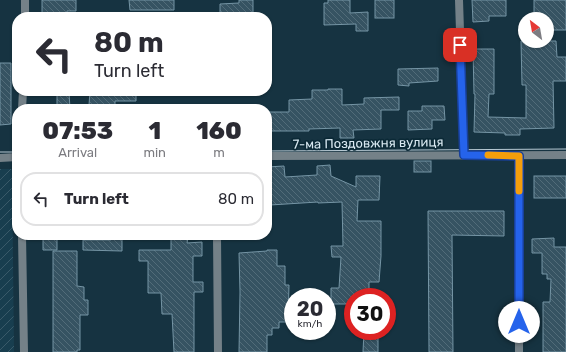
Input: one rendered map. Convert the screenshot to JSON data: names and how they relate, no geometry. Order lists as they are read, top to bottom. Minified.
{"streets":{"street":["7-ма Поздовжня вулиця"]},"north":"top left","page":{"turn":["80 m","Turn left"],"eta":["07:53","Arrival","1","min","160","m"],"list":[{"name":"Turn left","value":"80 m"}],"speed":"20 km/h","limit":"30"}}
